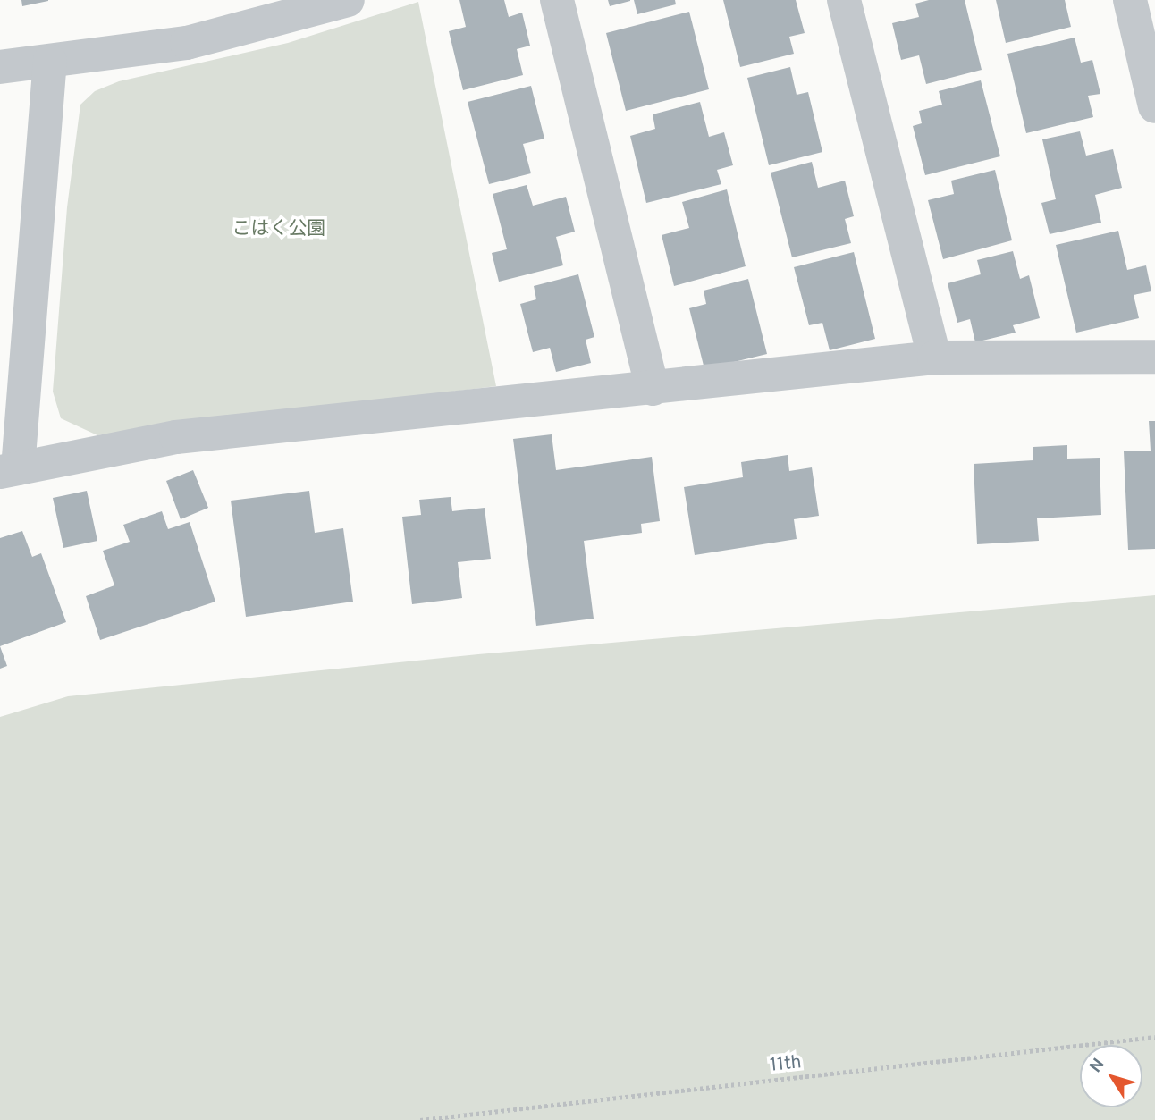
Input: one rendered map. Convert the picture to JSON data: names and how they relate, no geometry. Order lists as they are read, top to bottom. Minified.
{"streets":{"path":["11th"]},"parks":["こはく公園"],"north":"top left"}
